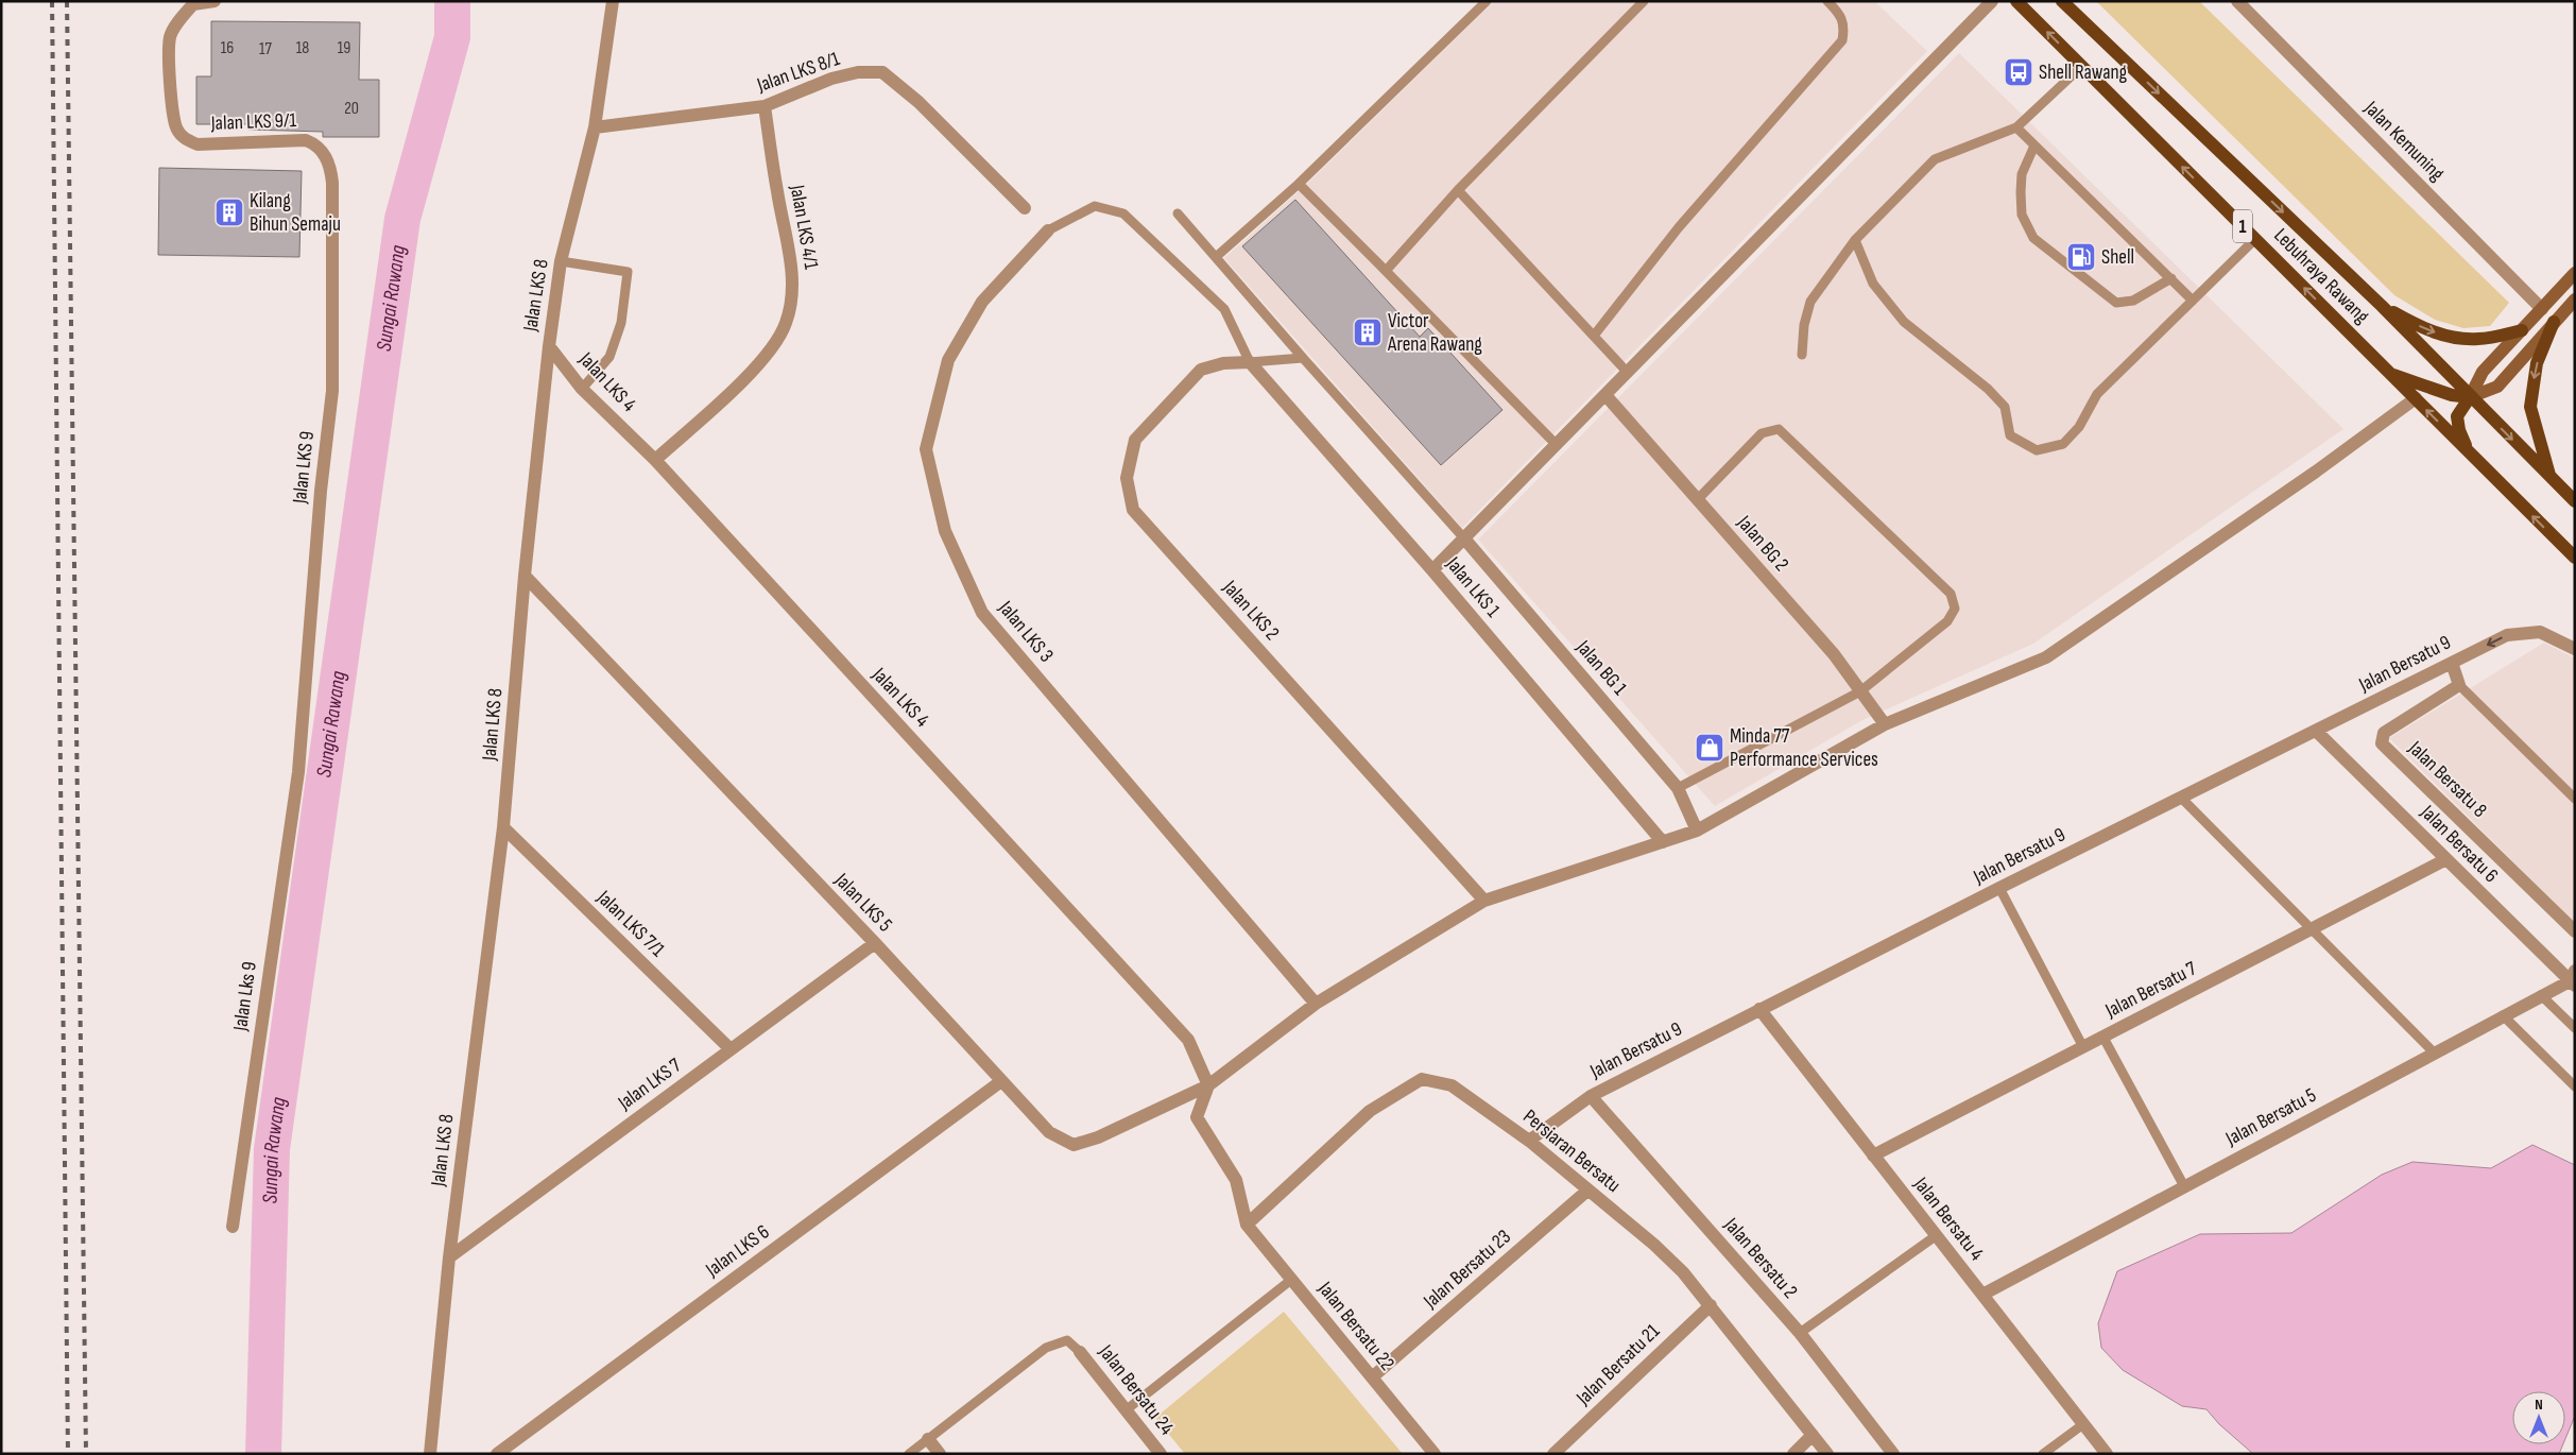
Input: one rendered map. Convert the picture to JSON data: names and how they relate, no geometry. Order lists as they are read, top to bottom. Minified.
{"streets":{"main road":["1","Lebuhraya Rawang"],"street":["Jalan LKS 8/1","Jalan LKS 9/1","Jalan Kemuning","Jalan LKS 4/1","Jalan LKS 8","Jalan LKS 4","Jalan LKS 9","Jalan BG 2","Jalan LKS 1","Jalan LKS 2","Jalan LKS 3","Jalan Bersatu 9","Jalan BG 1","Jalan Bersatu 8","Jalan Bersatu 6","Jalan LKS 5","Jalan LKS 7/1","Jalan Bersatu 7","Jalan Lks 9","Jalan LKS 7","Jalan Bersatu 5","Persiaran Bersatu","Jalan Bersatu 4","Jalan LKS 6","Jalan Bersatu 2","Jalan Bersatu 23","Jalan Bersatu 22","Jalan Bersatu 21","Jalan Bersatu 24"]},"crossings":[["Jalan LKS 8/1","Jalan LKS 4/1"],["Jalan LKS 8/1","Jalan LKS 8"],["Jalan LKS 9/1","Jalan LKS 9"],["Jalan LKS 4/1","Jalan LKS 4"],["Jalan LKS 8","Jalan LKS 4"],["Jalan LKS 8","Jalan LKS 5"],["Jalan LKS 8","Jalan LKS 7/1"],["Jalan LKS 8","Jalan LKS 7"],["Jalan LKS 4","Jalan LKS 5"],["Jalan LKS 9","Jalan Lks 9"],["Jalan LKS 1","Jalan LKS 2"],["Jalan Bersatu 9","Jalan Bersatu 6"],["Jalan Bersatu 9","Persiaran Bersatu"],["Jalan Bersatu 9","Jalan Bersatu 4"],["Jalan Bersatu 9","Jalan Bersatu 2"],["Jalan Bersatu 6","Jalan Bersatu 7"],["Jalan Bersatu 6","Jalan Bersatu 5"],["Jalan LKS 5","Jalan LKS 7"],["Jalan LKS 5","Jalan LKS 6"],["Jalan LKS 7/1","Jalan LKS 7"],["Jalan Bersatu 7","Jalan Bersatu 4"],["Jalan Bersatu 5","Jalan Bersatu 4"],["Persiaran Bersatu","Jalan Bersatu 23"],["Persiaran Bersatu","Jalan Bersatu 22"],["Persiaran Bersatu","Jalan Bersatu 21"],["Jalan Bersatu 23","Jalan Bersatu 22"]],"water":["Sungai Rawang"],"places":{"bus stop":["Shell Rawang"],"building":["Kilang Bihun Semaju","Victor Arena Rawang"],"fuel station":["Shell"],"shop":["Minda 77 Performance Services"]},"house_numbers":["16","18","19","17","20"],"north":"top"}
